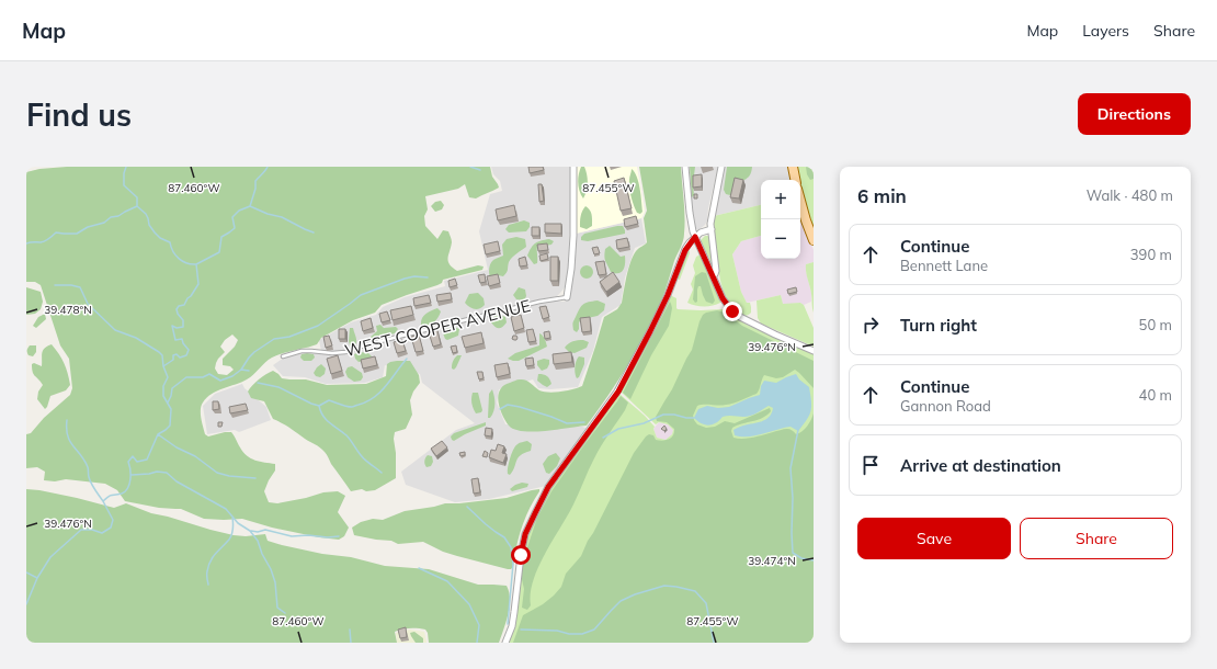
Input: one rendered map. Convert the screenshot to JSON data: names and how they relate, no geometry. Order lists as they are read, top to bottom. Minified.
{"streets":{"lane":["WEST COOPER AVENUE"]},"page":{"header":"Map","nav":["Map","Layers","Share"],"buttons":["Directions",["Save","Share"]],"title":"Find us","heading":["6 min","Walk · 480 m"],"map_buttons":["+","−"],"list":[["Continue","Bennett Lane","390 m"],["Turn right","50 m"],["Continue","Gannon Road","40 m"],"Arrive at destination"]},"coordinates":["87.460°W","87.455°W","39.478°N","39.476°N","39.474°N"]}
